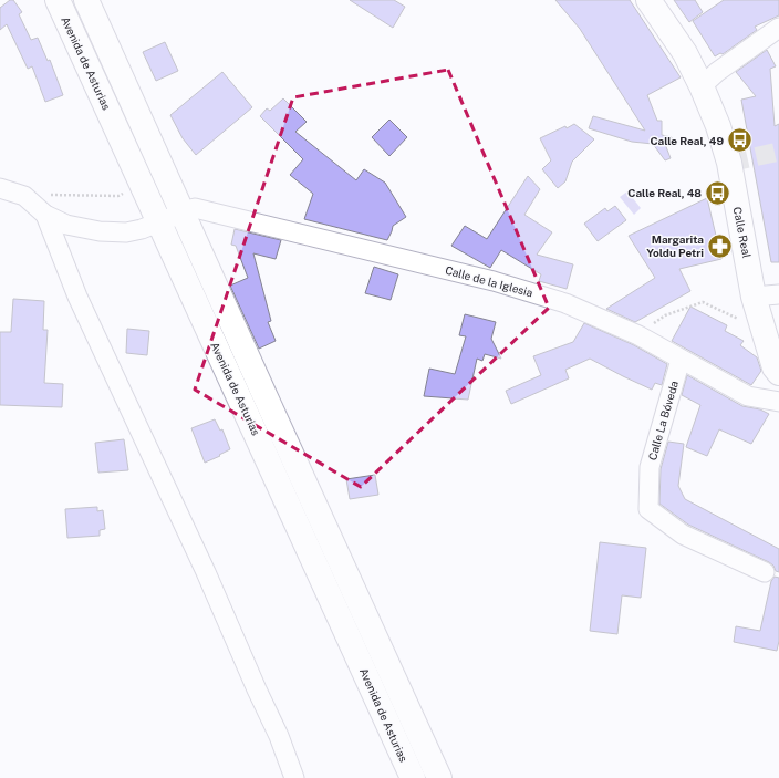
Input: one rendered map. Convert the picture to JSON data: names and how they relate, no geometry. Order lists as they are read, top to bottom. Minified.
{"streets":{"main road":["Avenida de Asturias","Calle Real"],"street":["Calle de la Iglesia","Calle La Bóveda"]},"crossings":[["Avenida de Asturias","Calle de la Iglesia"],["Calle de la Iglesia","Calle La Bóveda"]],"places":{"bus stop":["Calle Real, 49","Calle Real, 48"],"pharmacy":["Margarita Yoldu Petri"]}}
